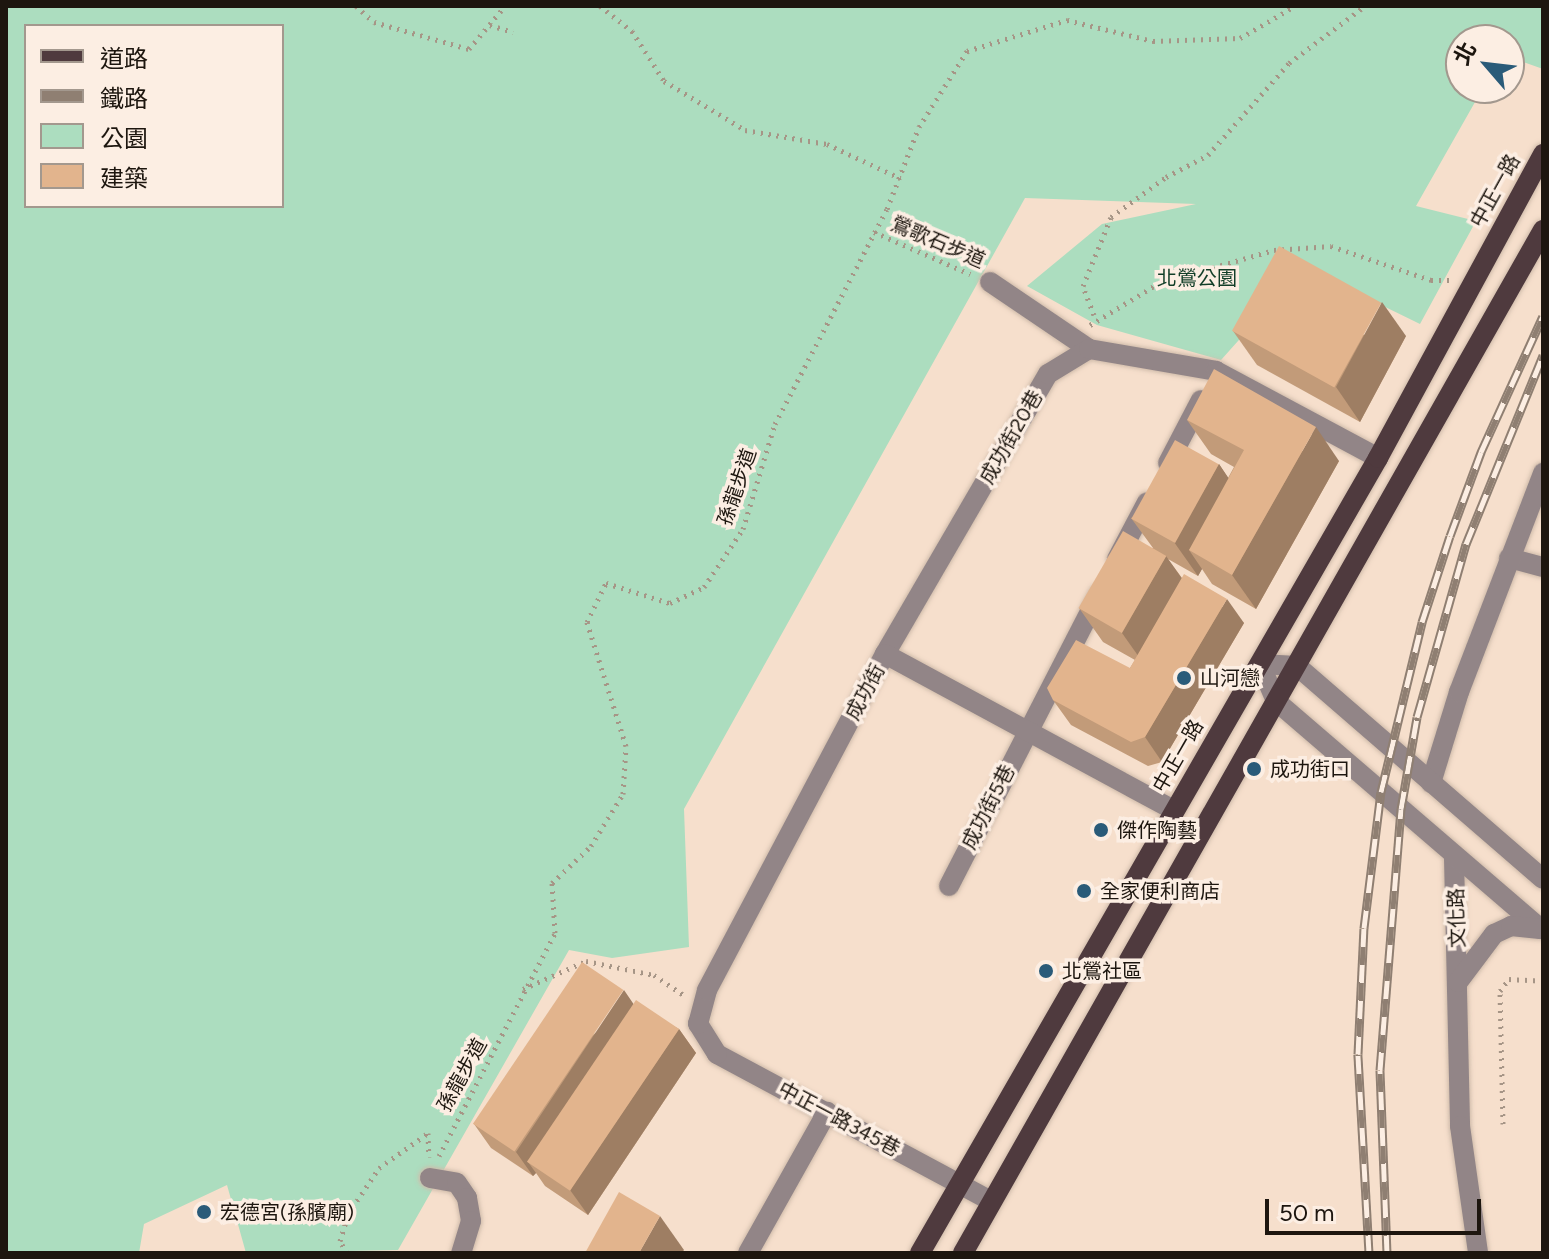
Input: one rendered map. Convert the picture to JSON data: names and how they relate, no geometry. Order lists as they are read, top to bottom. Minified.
{"streets":{"main road":["中正一路"],"street":["成功街20巷","成功街","成功街5巷","文化路","中正一路345巷"],"path":["鶯歌石步道","孫龍步道"]},"crossings":[["中正一路","成功街"],["中正一路","中正一路345巷"],["鶯歌石步道","孫龍步道"],["成功街20巷","成功街"],["成功街","成功街5巷"],["成功街","中正一路345巷"]],"parks":["北鶯公園"],"places":["山河戀","成功街口","傑作陶藝","全家便利商店","北鶯社區","宏德宮(孫臏廟)"],"legend":["道路","鐵路","公園","建築"],"scale_bar":"50 m","north":"top left"}
